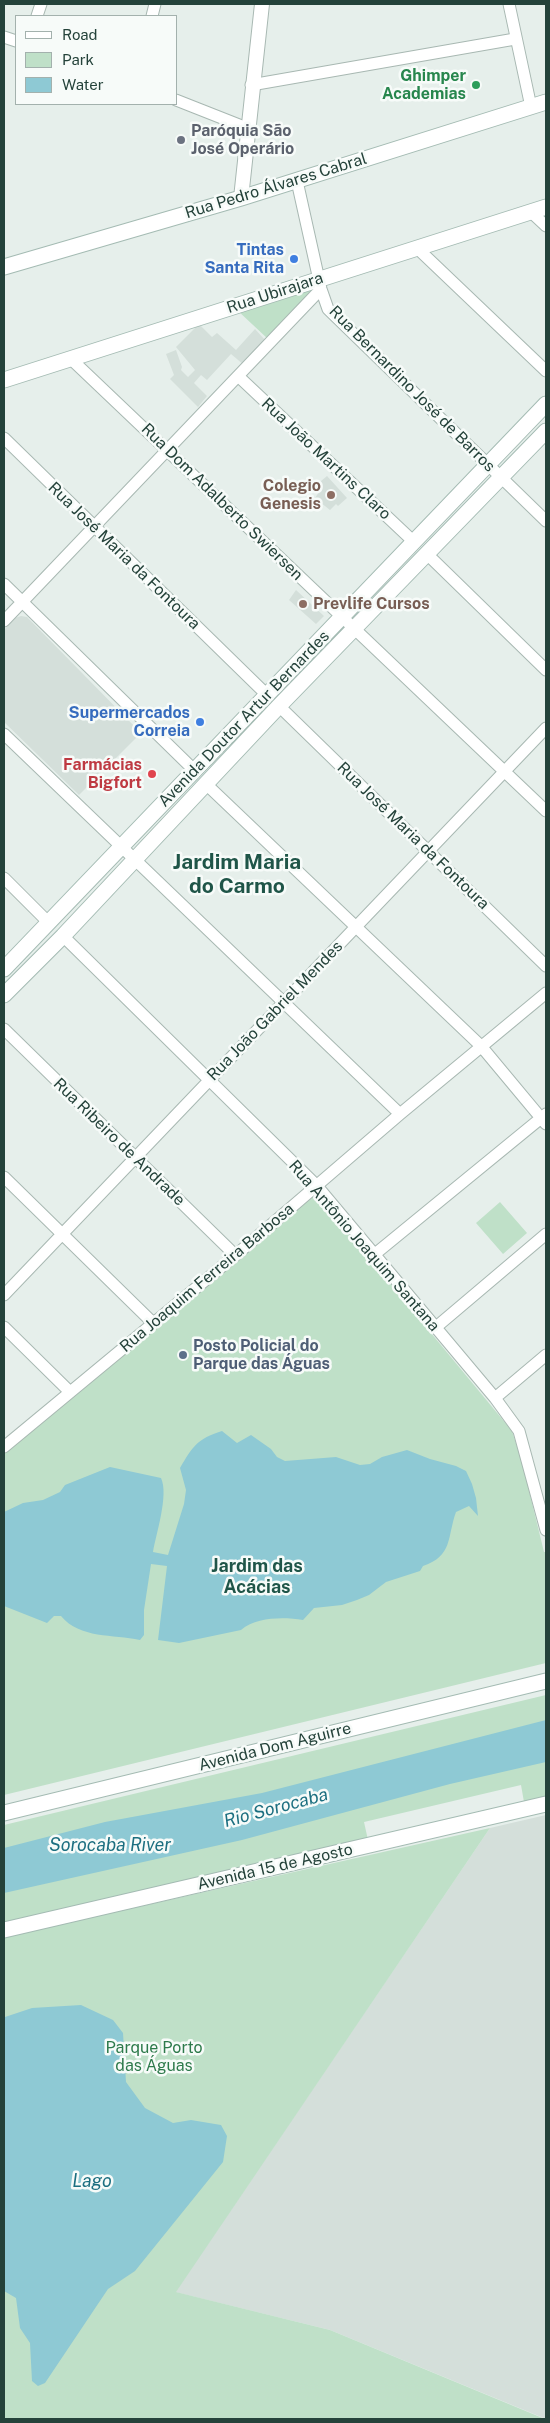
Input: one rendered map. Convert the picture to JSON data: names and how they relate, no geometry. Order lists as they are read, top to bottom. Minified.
{"streets":{"main road":["Rua Pedro Álvares Cabral","Rua Ubirajara","Avenida Doutor Artur Bernardes","Avenida Dom Aguirre","Avenida 15 de Agosto"],"street":["Rua Bernardino José de Barros","Rua João Martins Claro","Rua Dom Adalberto Swiersen","Rua José Maria da Fontoura","Rua João Gabriel Mendes","Rua Ribeiro de Andrade","Rua Antônio Joaquim Santana","Rua Joaquim Ferreira Barbosa"]},"crossings":[["Rua Pedro Álvares Cabral","Rua Bernardino José de Barros"],["Rua Ubirajara","Rua Bernardino José de Barros"],["Rua Ubirajara","Rua Dom Adalberto Swiersen"],["Rua Bernardino José de Barros","Avenida Doutor Artur Bernardes"],["Rua João Martins Claro","Avenida Doutor Artur Bernardes"],["Rua Dom Adalberto Swiersen","Avenida Doutor Artur Bernardes"],["Rua Dom Adalberto Swiersen","Rua João Gabriel Mendes"],["Rua José Maria da Fontoura","Avenida Doutor Artur Bernardes"],["Rua José Maria da Fontoura","Rua João Gabriel Mendes"],["Avenida Doutor Artur Bernardes","Rua Antônio Joaquim Santana"],["Rua João Gabriel Mendes","Rua Ribeiro de Andrade"],["Rua João Gabriel Mendes","Rua Antônio Joaquim Santana"],["Rua Ribeiro de Andrade","Rua Joaquim Ferreira Barbosa"],["Rua Antônio Joaquim Santana","Rua Joaquim Ferreira Barbosa"]],"districts":["Jardim Maria do Carmo","Jardim das Acácias"],"water":["Rio Sorocaba","Sorocaba River","Lago"],"parks":["Parque Porto das Águas"],"places":["Ghimper Academias","Paróquia São José Operário","Tintas Santa Rita","Colegio Genesis","Prevlife Cursos","Supermercados Correia","Farmácias Bigfort","Posto Policial do Parque das Águas"],"legend":["Road","Park","Water"]}
